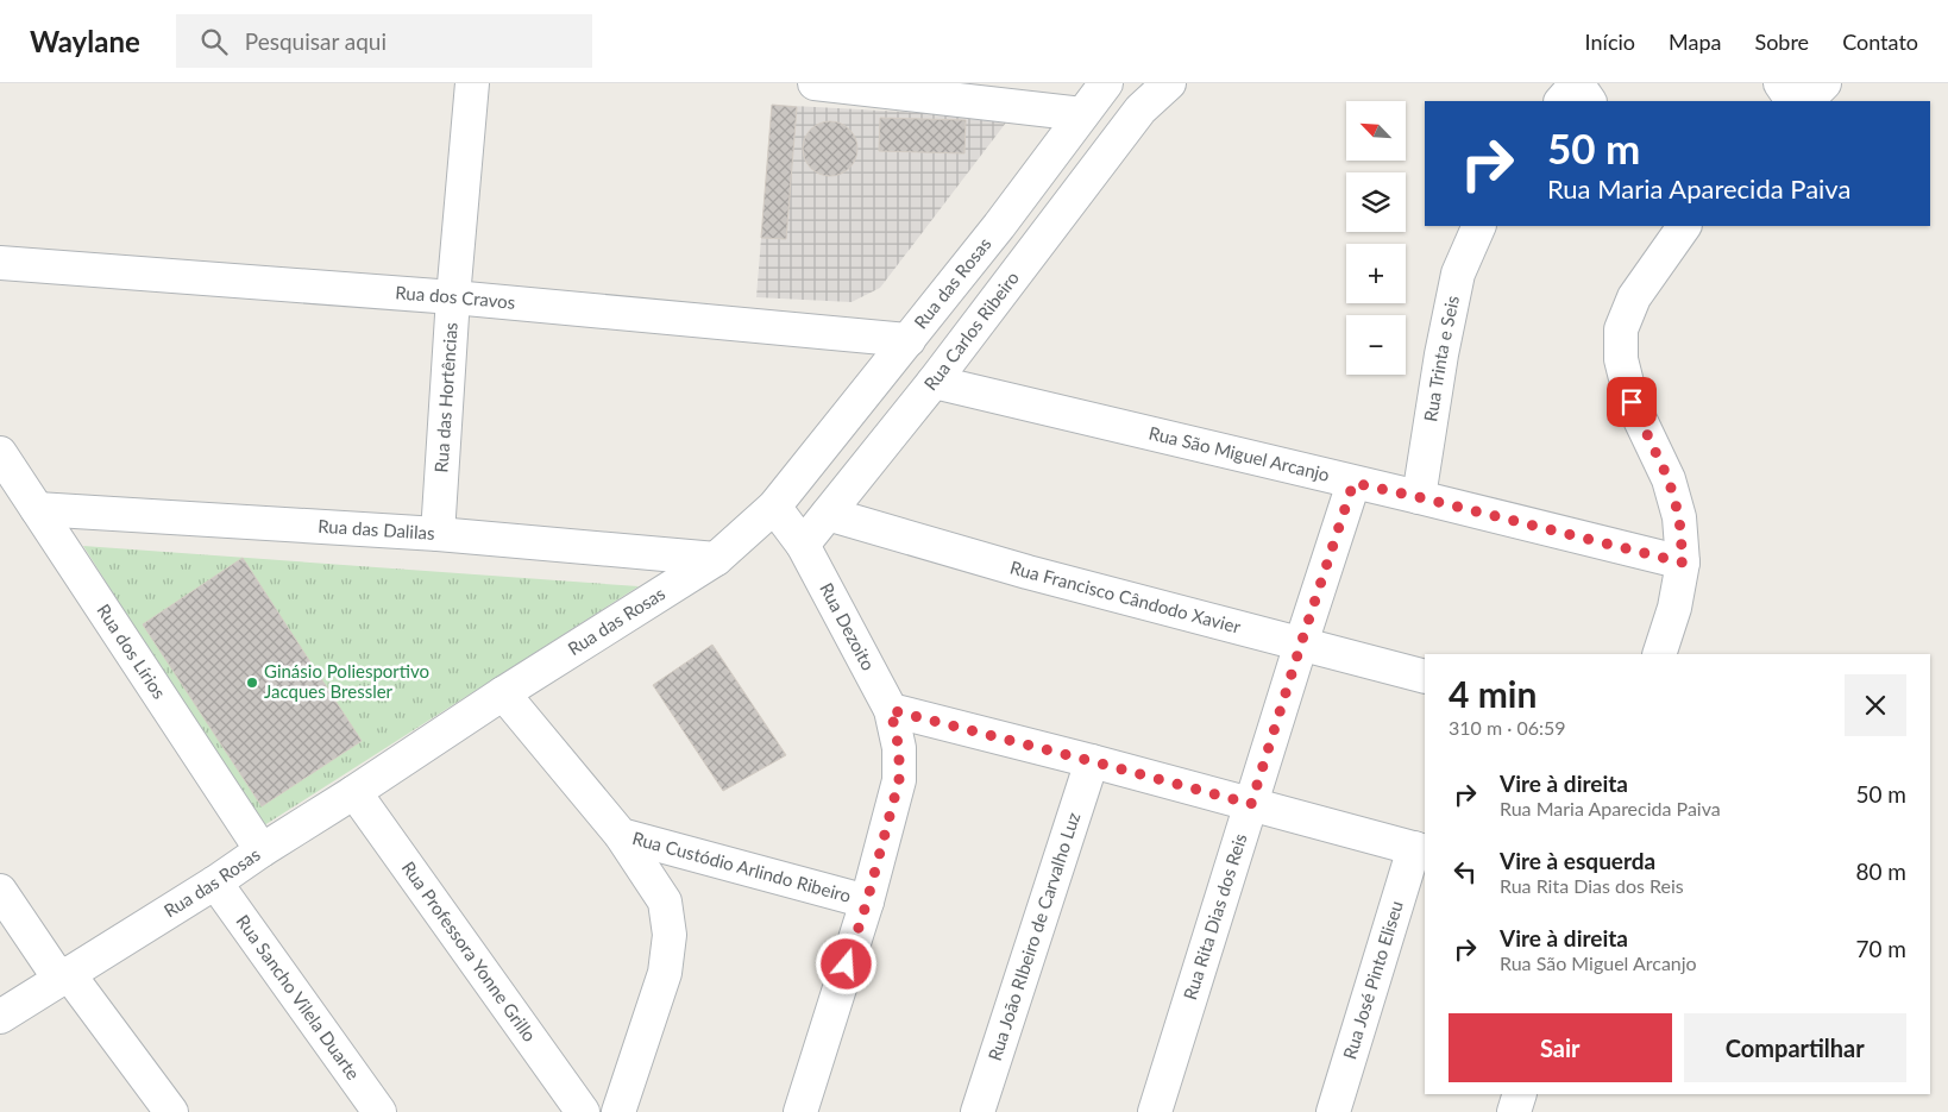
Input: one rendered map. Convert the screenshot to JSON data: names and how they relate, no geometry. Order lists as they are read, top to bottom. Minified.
{"streets":{"street":["Rua das Rosas","Rua dos Cravos","Rua Carlos Ribeiro","Rua Trinta e Seis","Rua das Hortências","Rua São Miguel Arcanjo","Rua das Dalilas","Rua Francisco Cândodo Xavier","Rua Dezoito","Rua dos Lírios","Rua Custódio Arlindo Ribeiro","Rua Rita Dias dos Reis","Rua João RIbeiro de Carvalho Luz","Rua Professora Yonne Grillo","Rua José Pinto Eliseu","Rua Sancho Vilela Duarte"]},"crossings":[["Rua das Rosas","Rua dos Cravos"],["Rua das Rosas","Rua das Dalilas"],["Rua das Rosas","Rua dos Lírios"],["Rua das Rosas","Rua Custódio Arlindo Ribeiro"],["Rua das Rosas","Rua Professora Yonne Grillo"],["Rua das Rosas","Rua Sancho Vilela Duarte"],["Rua dos Cravos","Rua das Hortências"],["Rua Carlos Ribeiro","Rua São Miguel Arcanjo"],["Rua Carlos Ribeiro","Rua Francisco Cândodo Xavier"],["Rua Carlos Ribeiro","Rua Dezoito"],["Rua Trinta e Seis","Rua São Miguel Arcanjo"],["Rua das Hortências","Rua das Dalilas"],["Rua São Miguel Arcanjo","Rua Rita Dias dos Reis"],["Rua das Dalilas","Rua dos Lírios"],["Rua Francisco Cândodo Xavier","Rua Rita Dias dos Reis"],["Rua Dezoito","Rua Custódio Arlindo Ribeiro"]],"places":["Ginásio Poliesportivo Jacques Bressler"],"north":"top left","page":{"header":"Waylane","search":"Pesquisar aqui","nav":["Início","Mapa","Sobre","Contato"],"map_buttons":["+","−"],"turn":["50 m","Rua Maria Aparecida Paiva"],"heading":["4 min","310 m · 06:59"],"list":[{"name":"Vire à direita","note":"Rua Maria Aparecida Paiva","value":"50 m"},{"name":"Vire à esquerda","note":"Rua Rita Dias dos Reis","value":"80 m"},{"name":"Vire à direita","note":"Rua São Miguel Arcanjo","value":"70 m"}],"buttons":["Sair","Compartilhar"]}}
